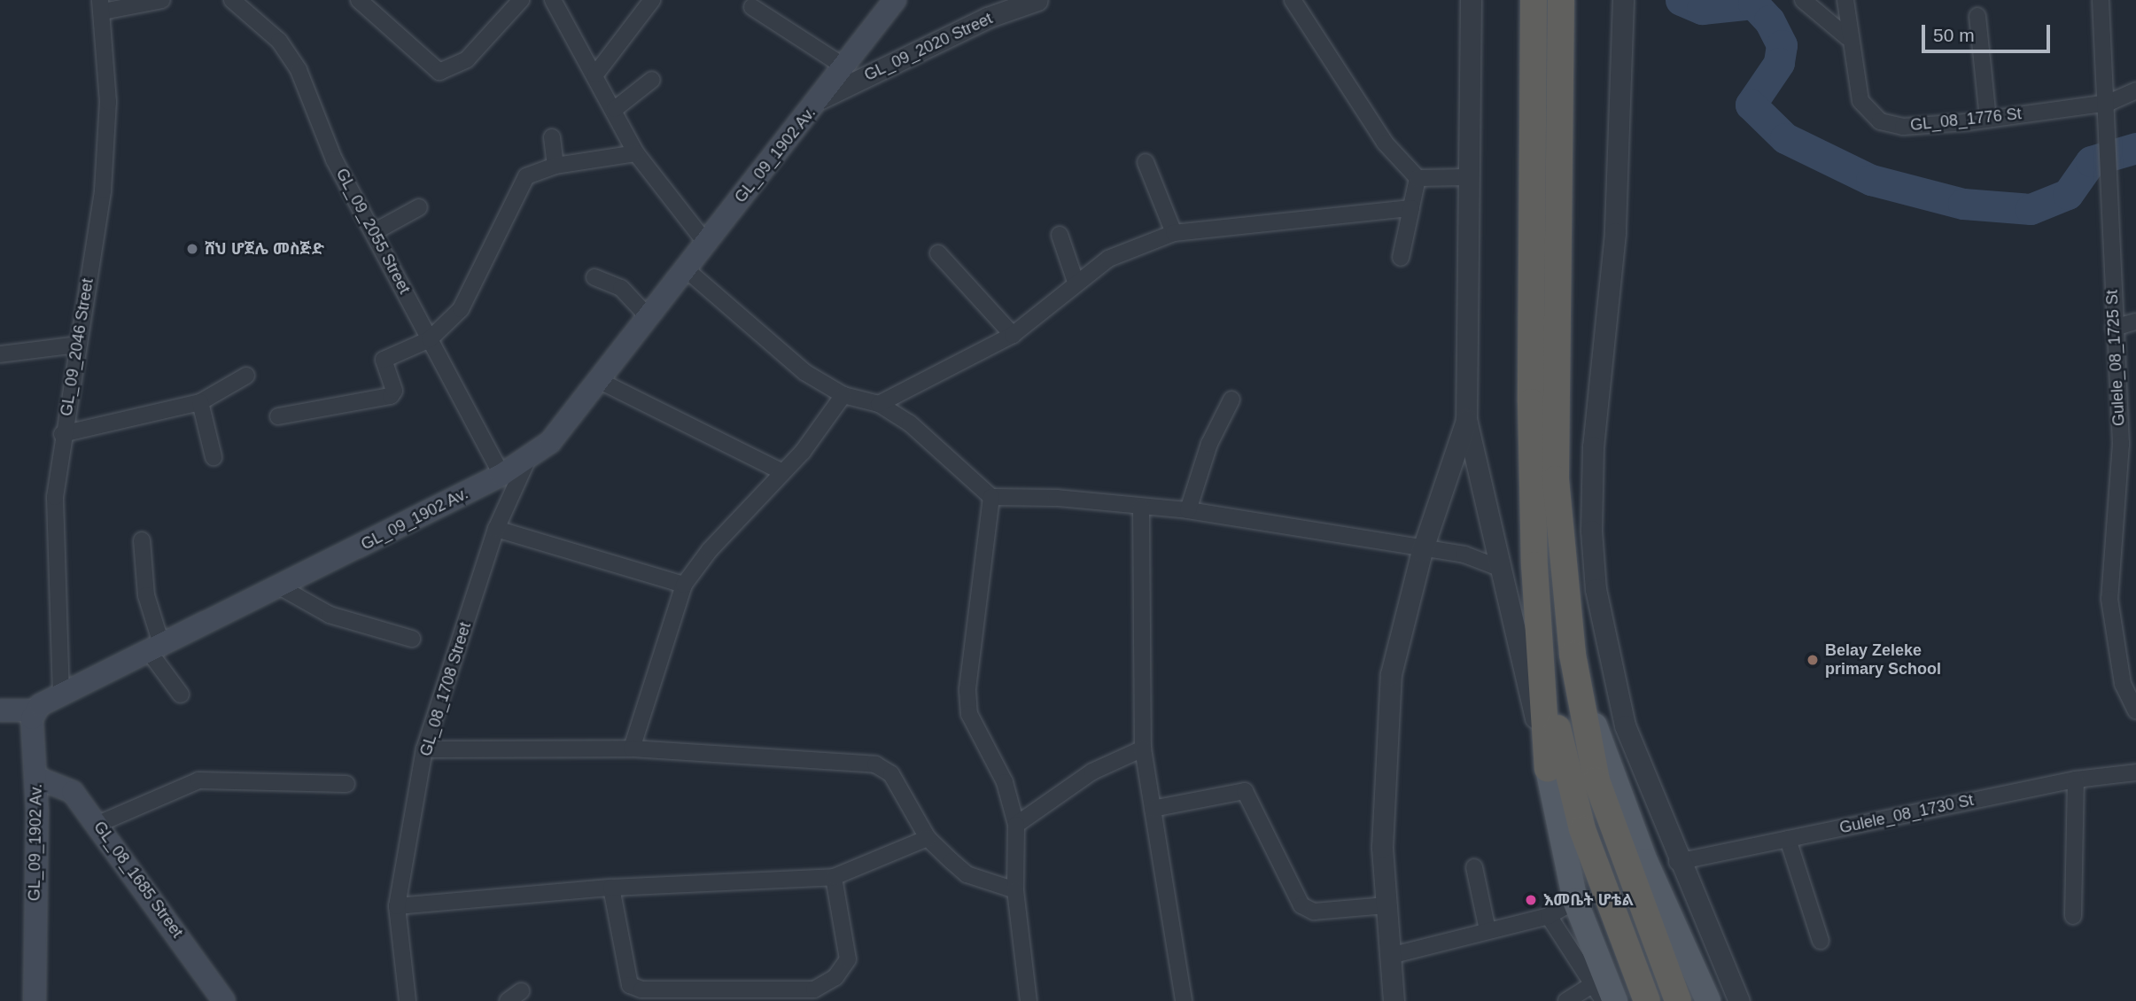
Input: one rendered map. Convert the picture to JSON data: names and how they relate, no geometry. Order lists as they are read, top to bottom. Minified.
{"streets":{"main road":["GL_09_1902 Av.","GL_08_1685 Street"],"street":["GL_09_2020 Street","GL_08_1776 St","GL_09_2055 Street","GL_09_2046 Street","Gulele_08_1725 St","GL_08_1708 Street","Gulele_08_1730 St"]},"crossings":[["GL_09_2020 Street","GL_09_1902 Av."],["GL_08_1776 St","Gulele_08_1725 St"],["GL_09_1902 Av.","GL_09_2055 Street"],["GL_09_1902 Av.","GL_09_2046 Street"],["GL_09_1902 Av.","GL_08_1708 Street"],["GL_09_1902 Av.","GL_08_1685 Street"]],"places":["ሸህ ሆጀሌ መስጅድ","Belay Zeleke primary School","እመቤት ሆቴል"],"scale_bar":"50 m"}
